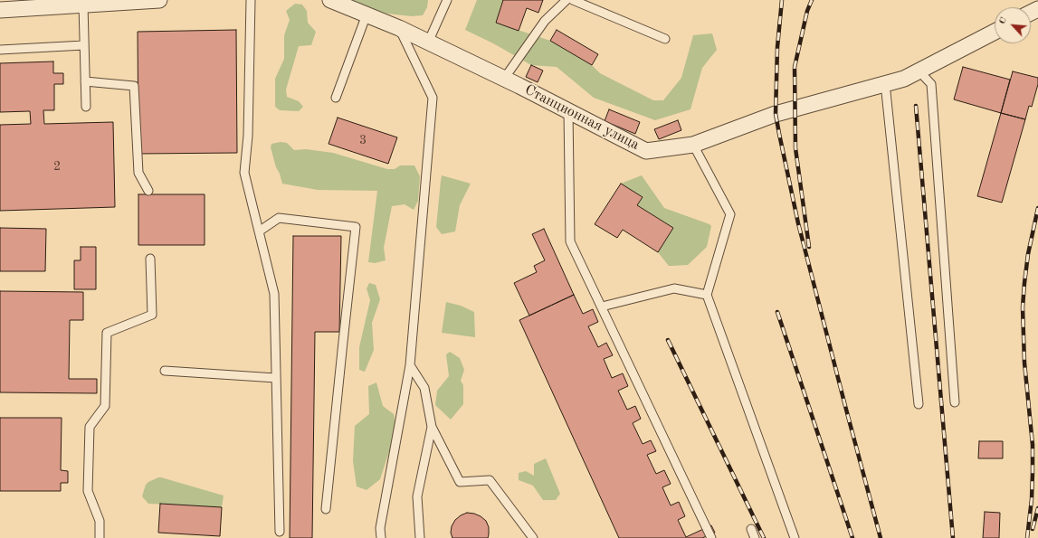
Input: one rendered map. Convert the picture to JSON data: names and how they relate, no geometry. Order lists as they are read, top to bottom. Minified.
{"streets":{"street":["Станционная улица"]},"house_numbers":["3","2"],"north":"top left"}
